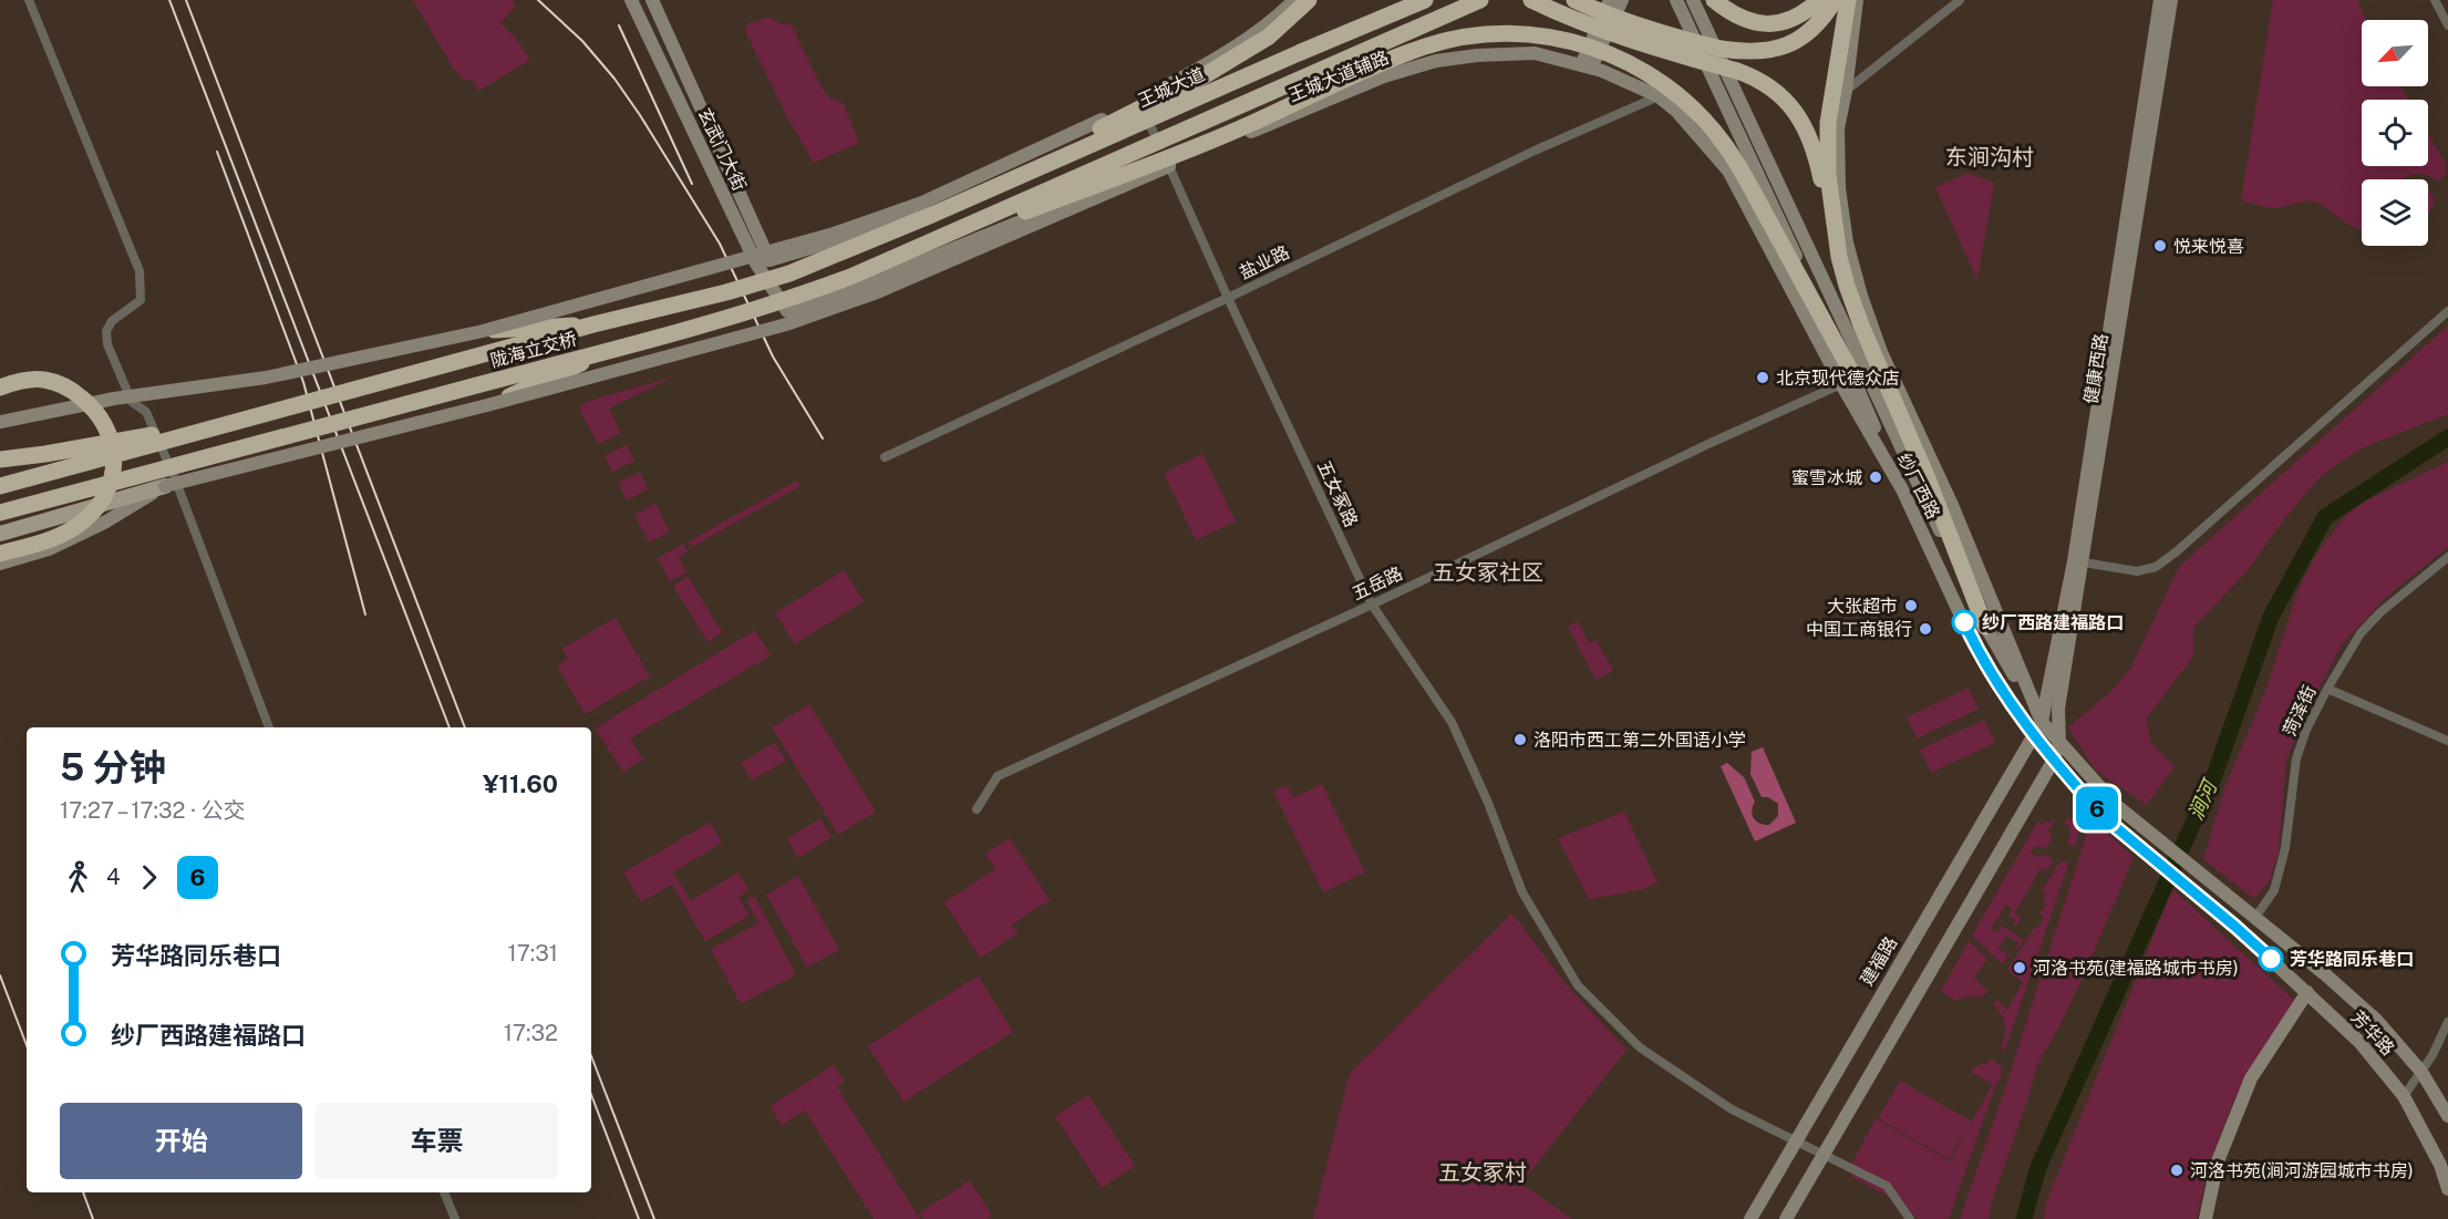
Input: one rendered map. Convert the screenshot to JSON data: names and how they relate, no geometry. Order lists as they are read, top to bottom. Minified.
{"streets":{"highway":["王城大道","陇海立交桥"],"main road":["王城大道辅路","玄武门大街","健康西路","纱厂西路","建福路","芳华路"],"street":["盐业路","五女冢路","五岳路","菏泽街"]},"crossings":[["王城大道辅路","玄武门大街"],["王城大道辅路","五女冢路"],["王城大道","陇海立交桥"],["玄武门大街","五女冢路"],["盐业路","五女冢路"],["健康西路","纱厂西路"],["健康西路","建福路"],["纱厂西路","五岳路"],["纱厂西路","菏泽街"],["纱厂西路","建福路"],["纱厂西路","芳华路"],["五女冢路","五岳路"],["五女冢路","建福路"],["菏泽街","芳华路"]],"districts":["东涧沟村","五女冢社区","五女冢村"],"water":["涧河"],"places":["悦来悦喜","北京现代德众店","蜜雪冰城","大张超市","纱厂西路建福路口","中国工商银行","洛阳市西工第二外国语小学","芳华路同乐巷口","河洛书苑(建福路城市书房)","河洛书苑(涧河游园城市书房)"],"lines":["bus line 6"],"north":"bottom left","page":{"on_map":"6","heading":["5 分钟","17:27 – 17:32 · 公交","¥11.60"],"legs":["4","6"],"list":[{"name":"芳华路同乐巷口","value":"17:31"},{"name":"纱厂西路建福路口","value":"17:32"}],"buttons":["开始","车票"]}}
